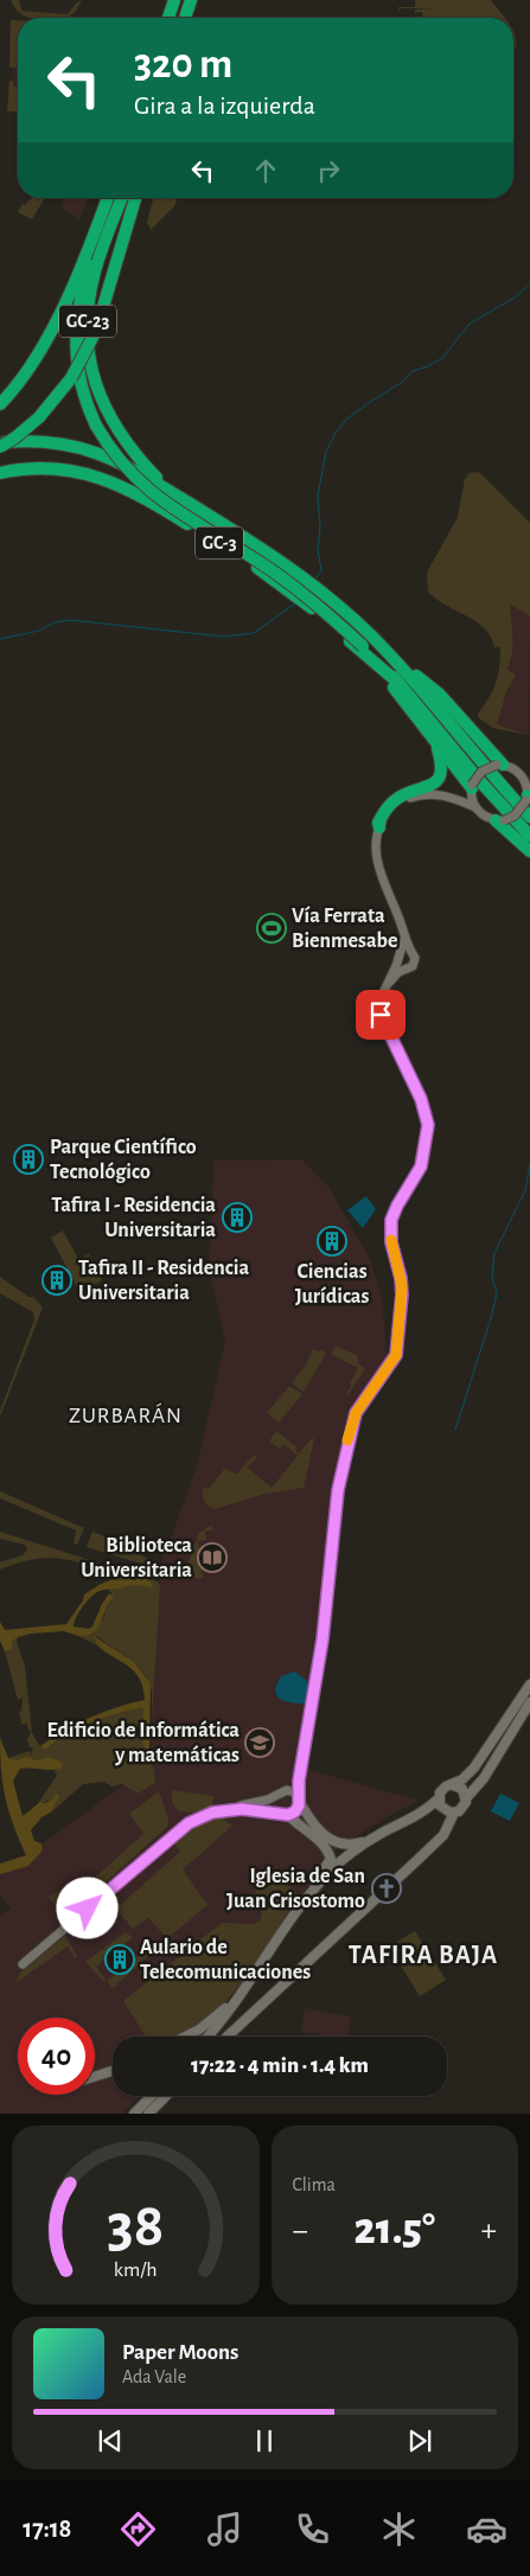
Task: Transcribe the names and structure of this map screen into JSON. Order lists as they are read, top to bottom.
{
  "streets": {
    "highway": ["GC-23", "GC-3"]
  },
  "crossings": [
    ["GC-23", "GC-3"]
  ],
  "districts": ["ZURBARÁN", "TAFIRA BAJA"],
  "places": {
    "sports": ["Vía Ferrata Bienmesabe"],
    "building": [
      "Parque Científico Tecnológico",
      "Tafira I - Residencia Universitaria",
      "Ciencias Jurídicas",
      "Tafira II - Residencia Universitaria",
      "Aulario de Telecomunicaciones"
    ],
    "library": ["Biblioteca Universitaria"],
    "school or university": ["Edificio de Informática y matemáticas"],
    "church": ["Iglesia de San Juan Crisostomo"]
  },
  "page": {
    "turn": ["320 m", "Gira a la izquierda"],
    "limit": "40",
    "trip": "17:22 · 4 min · 1.4 km",
    "tile": "Clima",
    "heat": ["−", "21.5°", "+"],
    "song": ["Paper Moons", "Ada Vale"],
    "tabs": "17:18",
    "gauge": ["38", "km/h"]
  }
}
